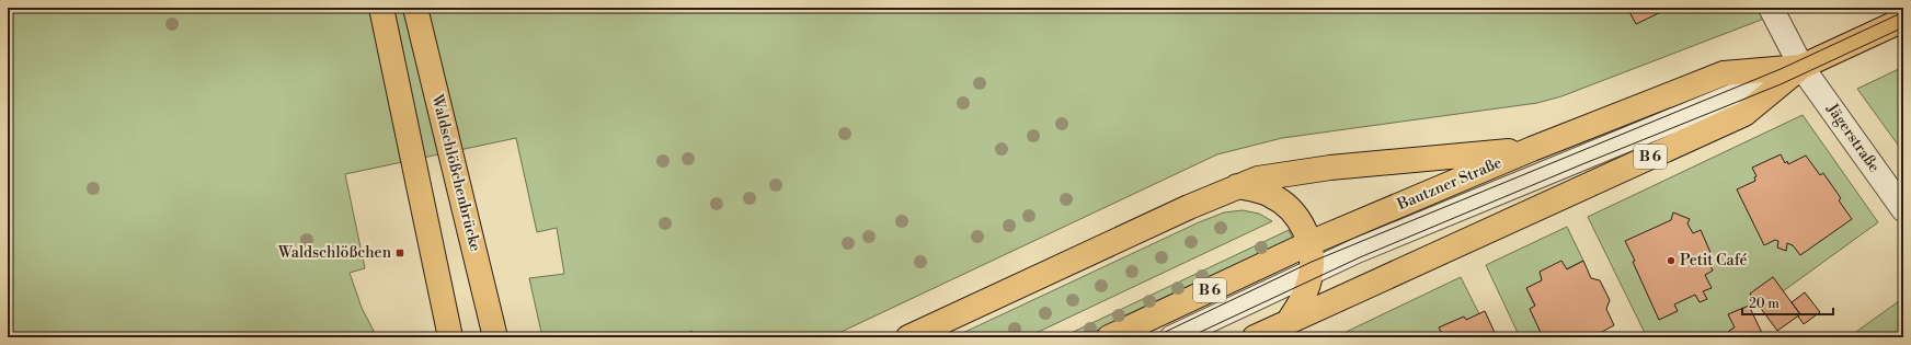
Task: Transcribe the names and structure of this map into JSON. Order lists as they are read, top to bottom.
{
  "streets": {
    "main road": ["B 6", "Waldschlößchenbrücke", "Bautzner Straße"],
    "street": ["Jägerstraße"]
  },
  "crossings": [
    ["Jägerstraße", "Bautzner Straße"]
  ],
  "places": {
    "transit": ["Waldschlößchen"],
    "other": ["Petit Café"]
  },
  "scale_bar": "20 m"
}
